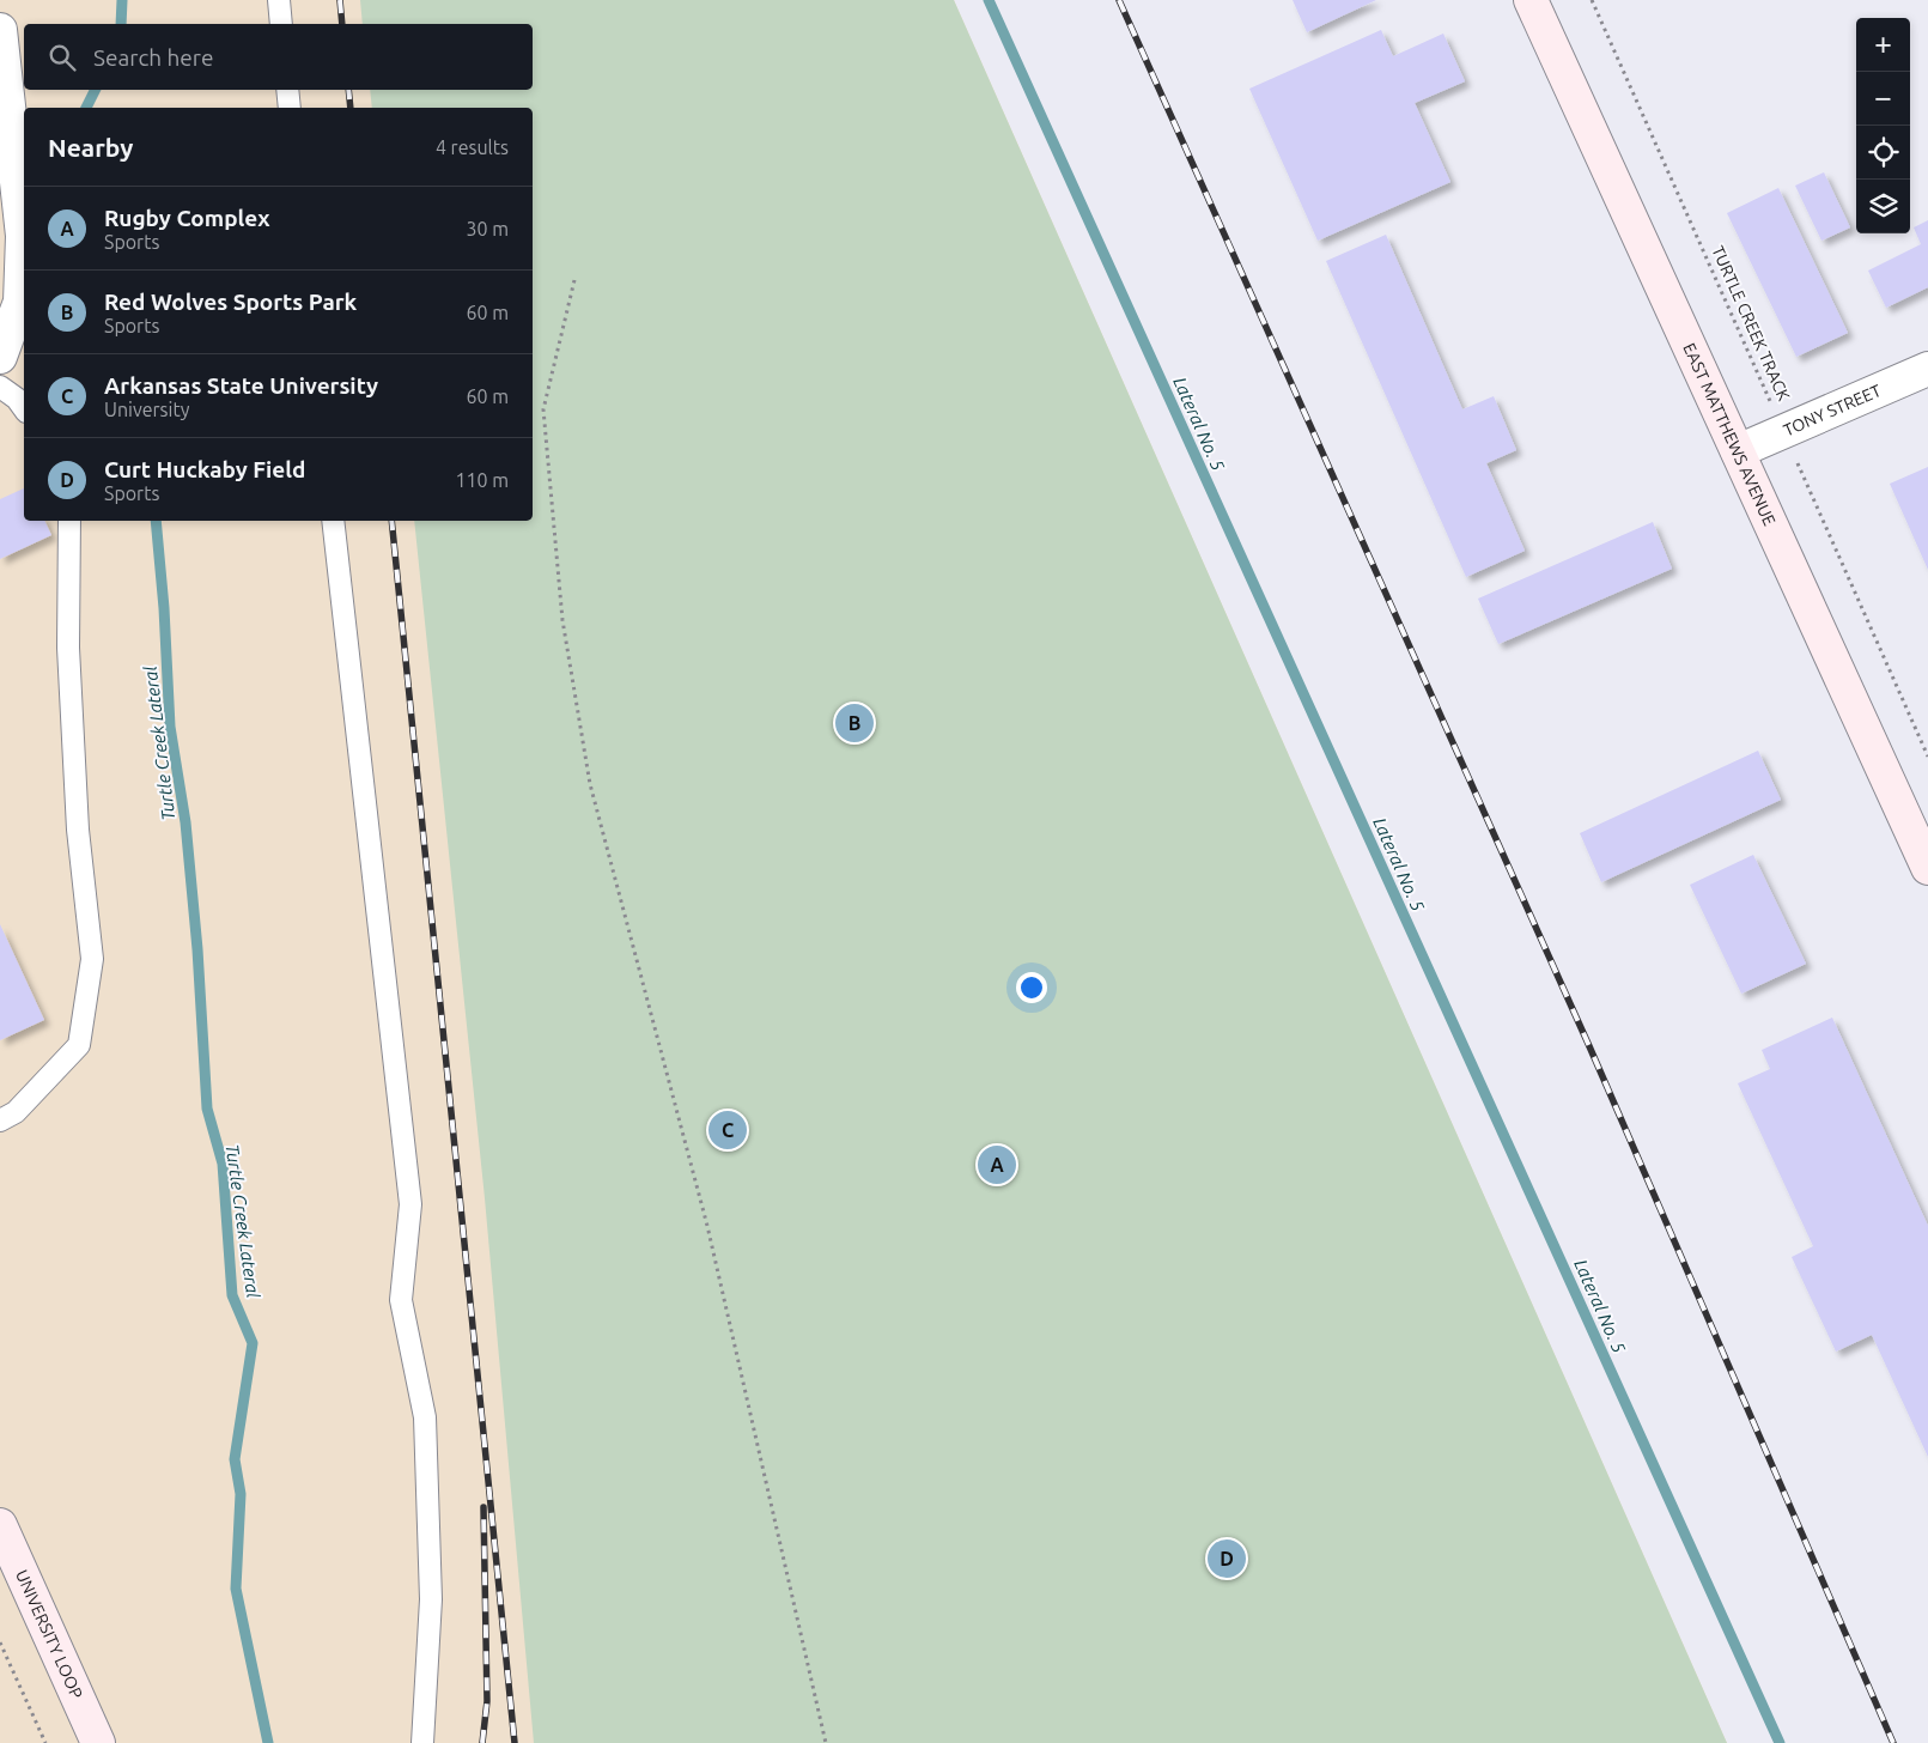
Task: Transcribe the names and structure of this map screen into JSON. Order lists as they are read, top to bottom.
{
  "streets": {
    "street": ["TONY STREET", "EAST MATTHEWS AVENUE", "UNIVERSITY LOOP"],
    "path": ["TURTLE CREEK TRACK"]
  },
  "crossings": [
    ["TURTLE CREEK TRACK", "TONY STREET"],
    ["TONY STREET", "EAST MATTHEWS AVENUE"]
  ],
  "water": ["Lateral No. 5", "Turtle Creek Lateral"],
  "page": {
    "map_buttons": ["+", "−"],
    "search": "Search here",
    "heading": ["Nearby", "4 results"],
    "list": [
      {
        "mark": "A",
        "name": "Rugby Complex",
        "note": "Sports",
        "value": "30 m"
      },
      {
        "mark": "B",
        "name": "Red Wolves Sports Park",
        "note": "Sports",
        "value": "60 m"
      },
      {
        "mark": "C",
        "name": "Arkansas State University",
        "note": "University",
        "value": "60 m"
      },
      {
        "mark": "D",
        "name": "Curt Huckaby Field",
        "note": "Sports",
        "value": "110 m"
      }
    ],
    "pins": [
      "B",
      "C",
      "A",
      "D"
    ]
  }
}
